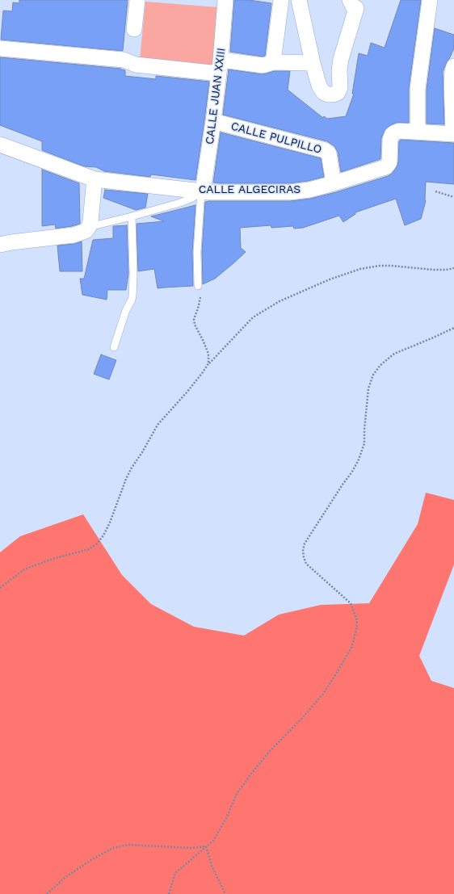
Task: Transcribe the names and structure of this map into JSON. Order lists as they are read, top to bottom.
{
  "streets": {
    "street": ["CALLE JUAN XXIII", "CALLE PULPILLO", "CALLE ALGECIRAS"]
  },
  "crossings": [
    ["CALLE JUAN XXIII", "CALLE PULPILLO"],
    ["CALLE JUAN XXIII", "CALLE ALGECIRAS"],
    ["CALLE PULPILLO", "CALLE ALGECIRAS"]
  ]
}
